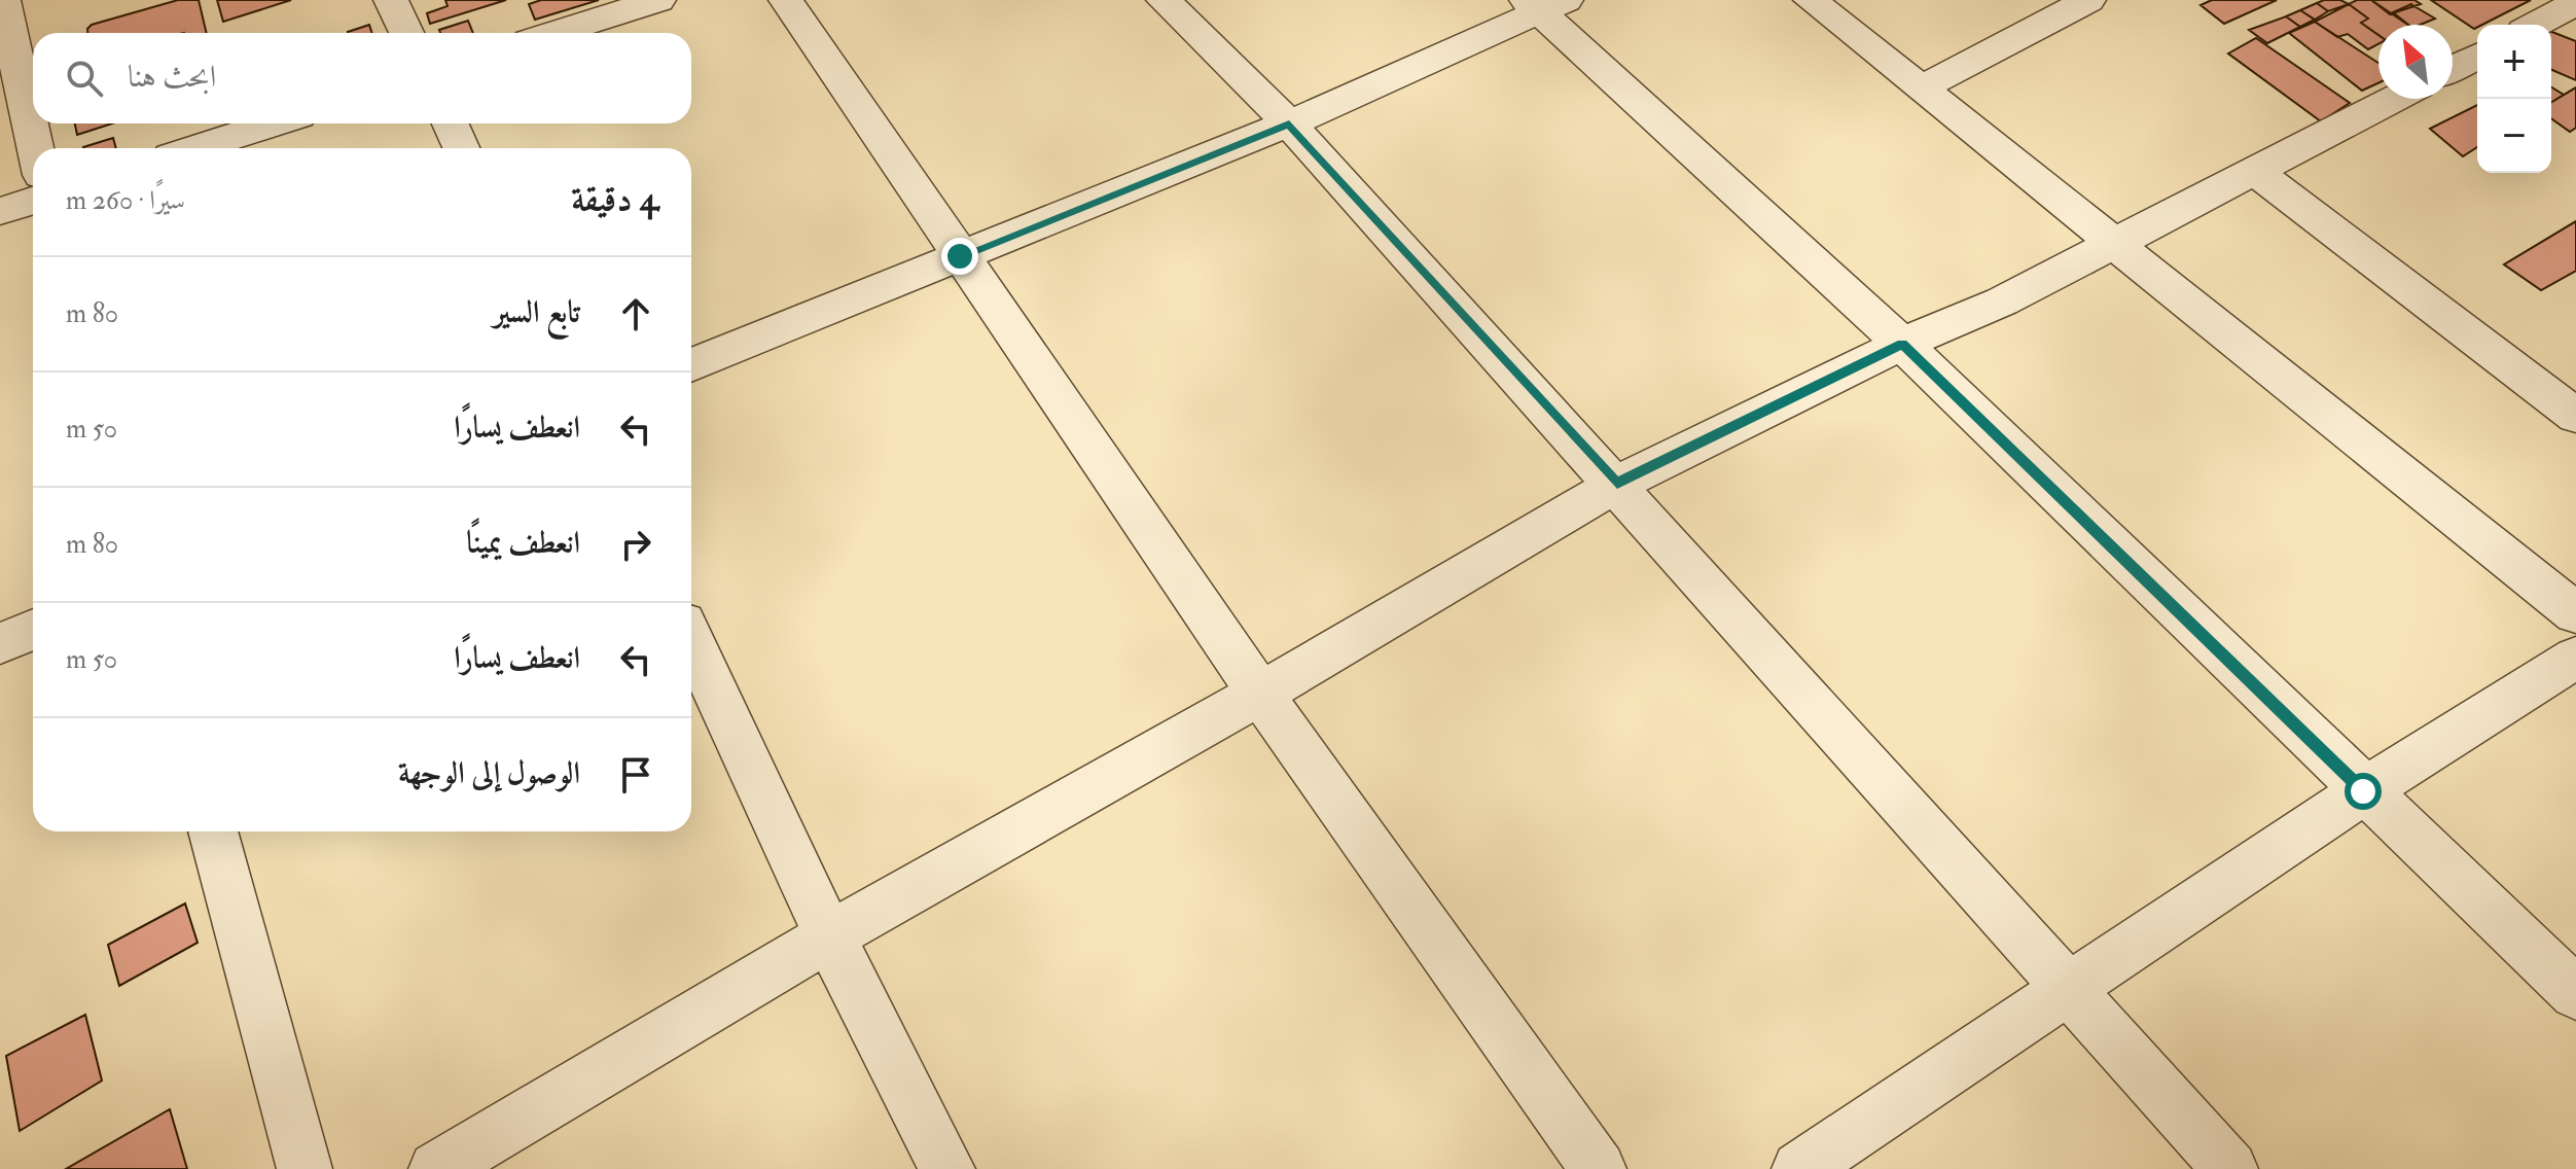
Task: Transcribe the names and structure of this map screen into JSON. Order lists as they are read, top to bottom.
{
  "north": "top left",
  "page": {
    "map_buttons": ["+", "−"],
    "search": "ابحث هنا",
    "heading": ["4 دقيقة", "سيرًا · 260 m"],
    "list": [
      ["تابع السير", "80 m"],
      ["انعطف يسارًا", "50 m"],
      ["انعطف يمينًا", "80 m"],
      ["انعطف يسارًا", "50 m"],
      "الوصول إلى الوجهة"
    ]
  }
}
